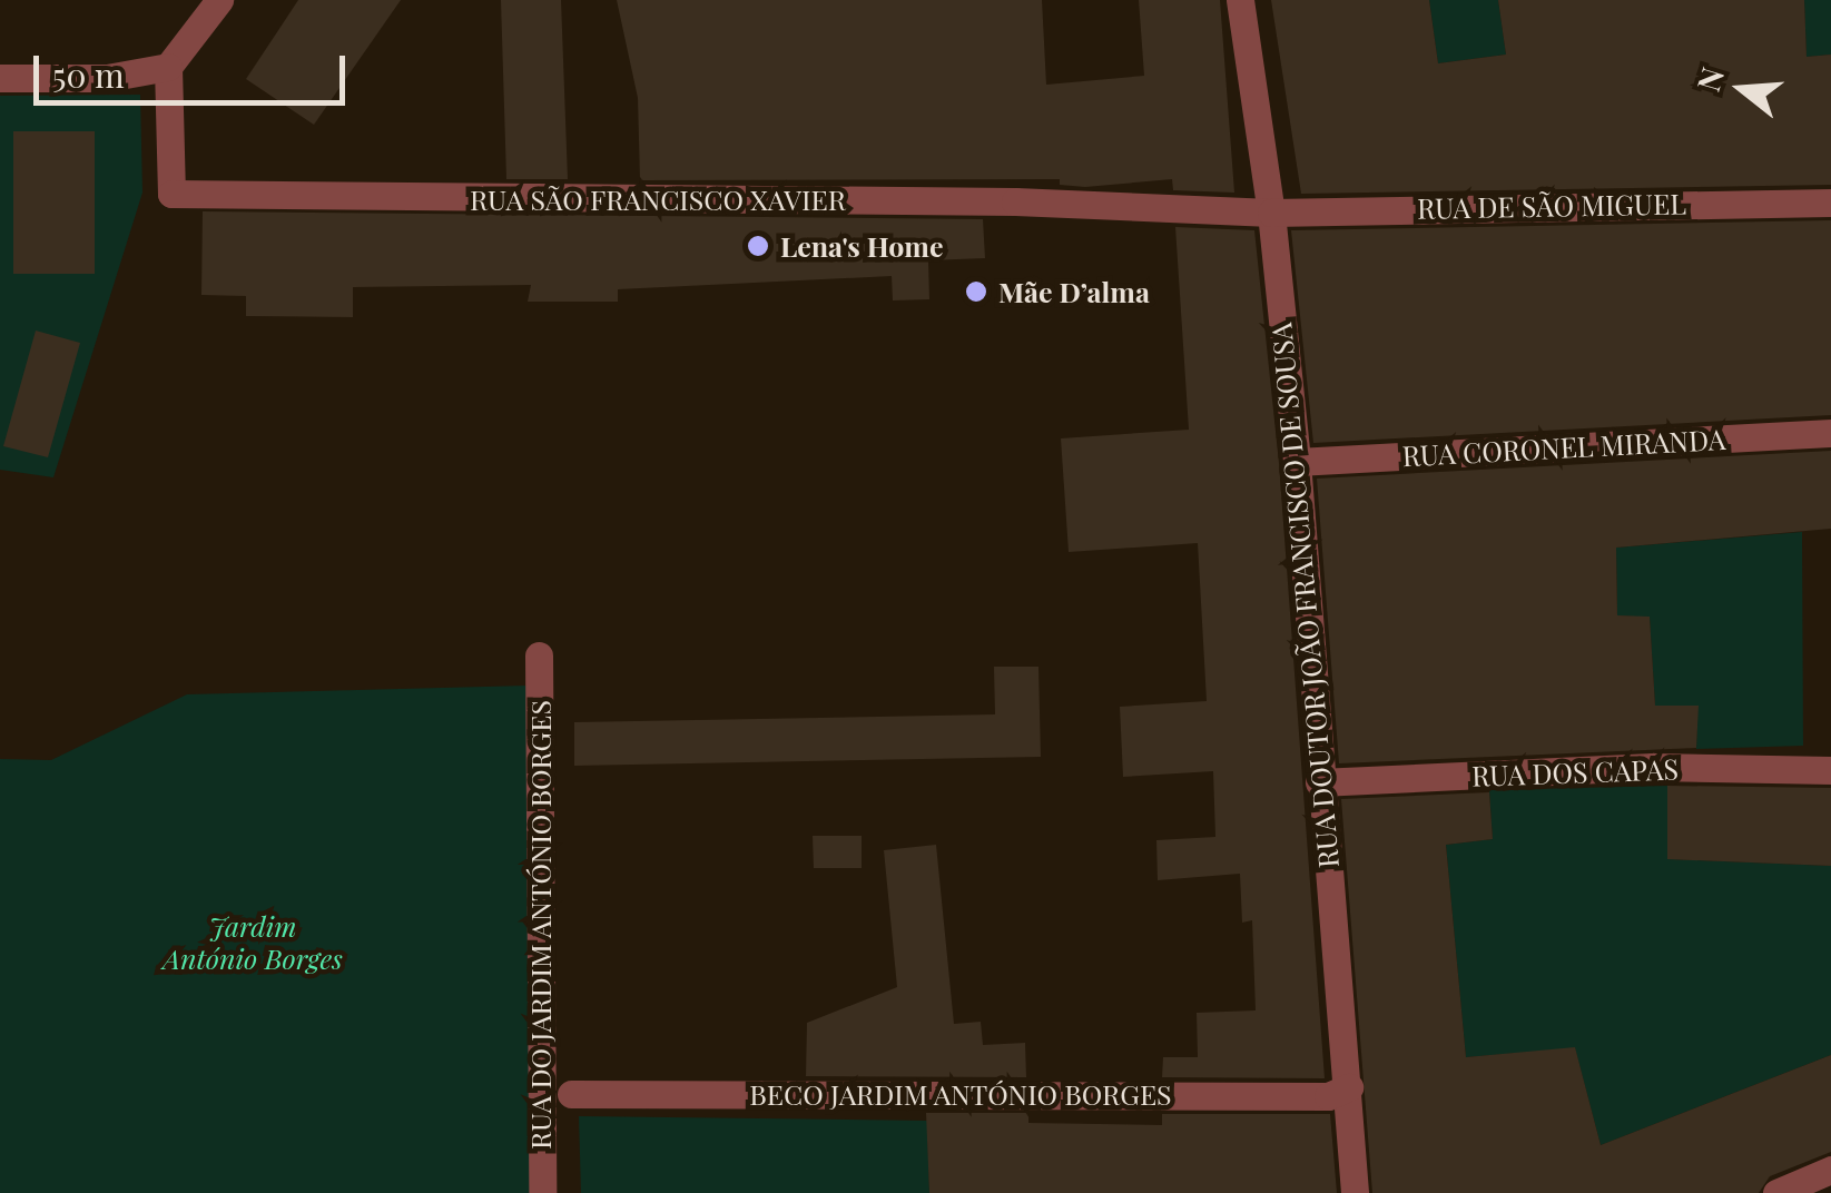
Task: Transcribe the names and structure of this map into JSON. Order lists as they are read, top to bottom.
{
  "streets": {
    "street": [
      "RUA SÃO FRANCISCO XAVIER",
      "RUA DE SÃO MIGUEL",
      "RUA CORONEL MIRANDA",
      "RUA DOUTOR JOÃO FRANCISCO DE SOUSA",
      "RUA DOS CAPAS",
      "RUA DO JARDIM ANTÓNIO BORGES",
      "BECO JARDIM ANTÓNIO BORGES"
    ]
  },
  "crossings": [
    ["RUA SÃO FRANCISCO XAVIER", "RUA DE SÃO MIGUEL"],
    ["RUA SÃO FRANCISCO XAVIER", "RUA DOUTOR JOÃO FRANCISCO DE SOUSA"],
    ["RUA DE SÃO MIGUEL", "RUA DOUTOR JOÃO FRANCISCO DE SOUSA"],
    ["RUA CORONEL MIRANDA", "RUA DOUTOR JOÃO FRANCISCO DE SOUSA"],
    ["RUA DOUTOR JOÃO FRANCISCO DE SOUSA", "RUA DOS CAPAS"],
    ["RUA DOUTOR JOÃO FRANCISCO DE SOUSA", "BECO JARDIM ANTÓNIO BORGES"]
  ],
  "parks": ["Jardim António Borges"],
  "places": ["Lena's Home", "Mãe D’alma"],
  "scale_bar": "50 m",
  "north": "left"
}
